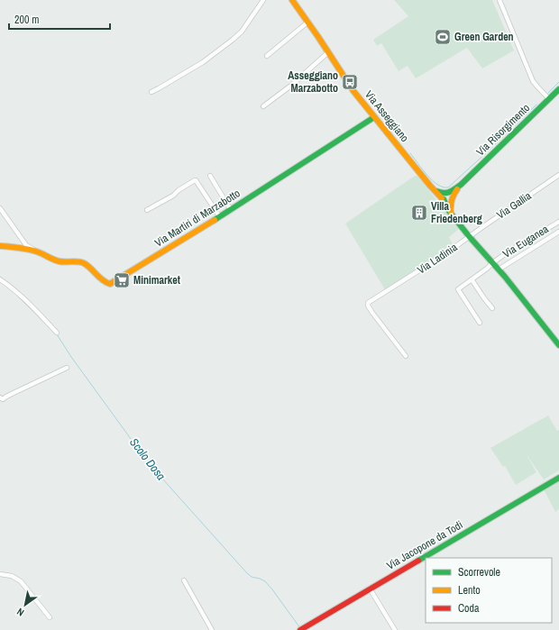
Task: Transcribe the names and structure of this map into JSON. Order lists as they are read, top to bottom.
{
  "streets": {
    "street": [
      "Via Asseggiano",
      "Via Risorgimento",
      "Via Gallia",
      "Via Martiri di Marzabotto",
      "Via Euganea",
      "Via Ladinia",
      "Via Jacopone da Todi"
    ]
  },
  "crossings": [
    ["Via Asseggiano", "Via Risorgimento"],
    ["Via Asseggiano", "Via Martiri di Marzabotto"],
    ["Via Gallia", "Via Ladinia"]
  ],
  "water": ["Scolo Dosa"],
  "places": {
    "sports": ["Green Garden"],
    "bus stop": ["Asseggiano Marzabotto"],
    "building": ["Villa Friedenberg"],
    "supermarket": ["Minimarket"]
  },
  "legend": ["Scorrevole", "Lento", "Coda"],
  "scale_bar": "200 m",
  "north": "bottom left"
}
